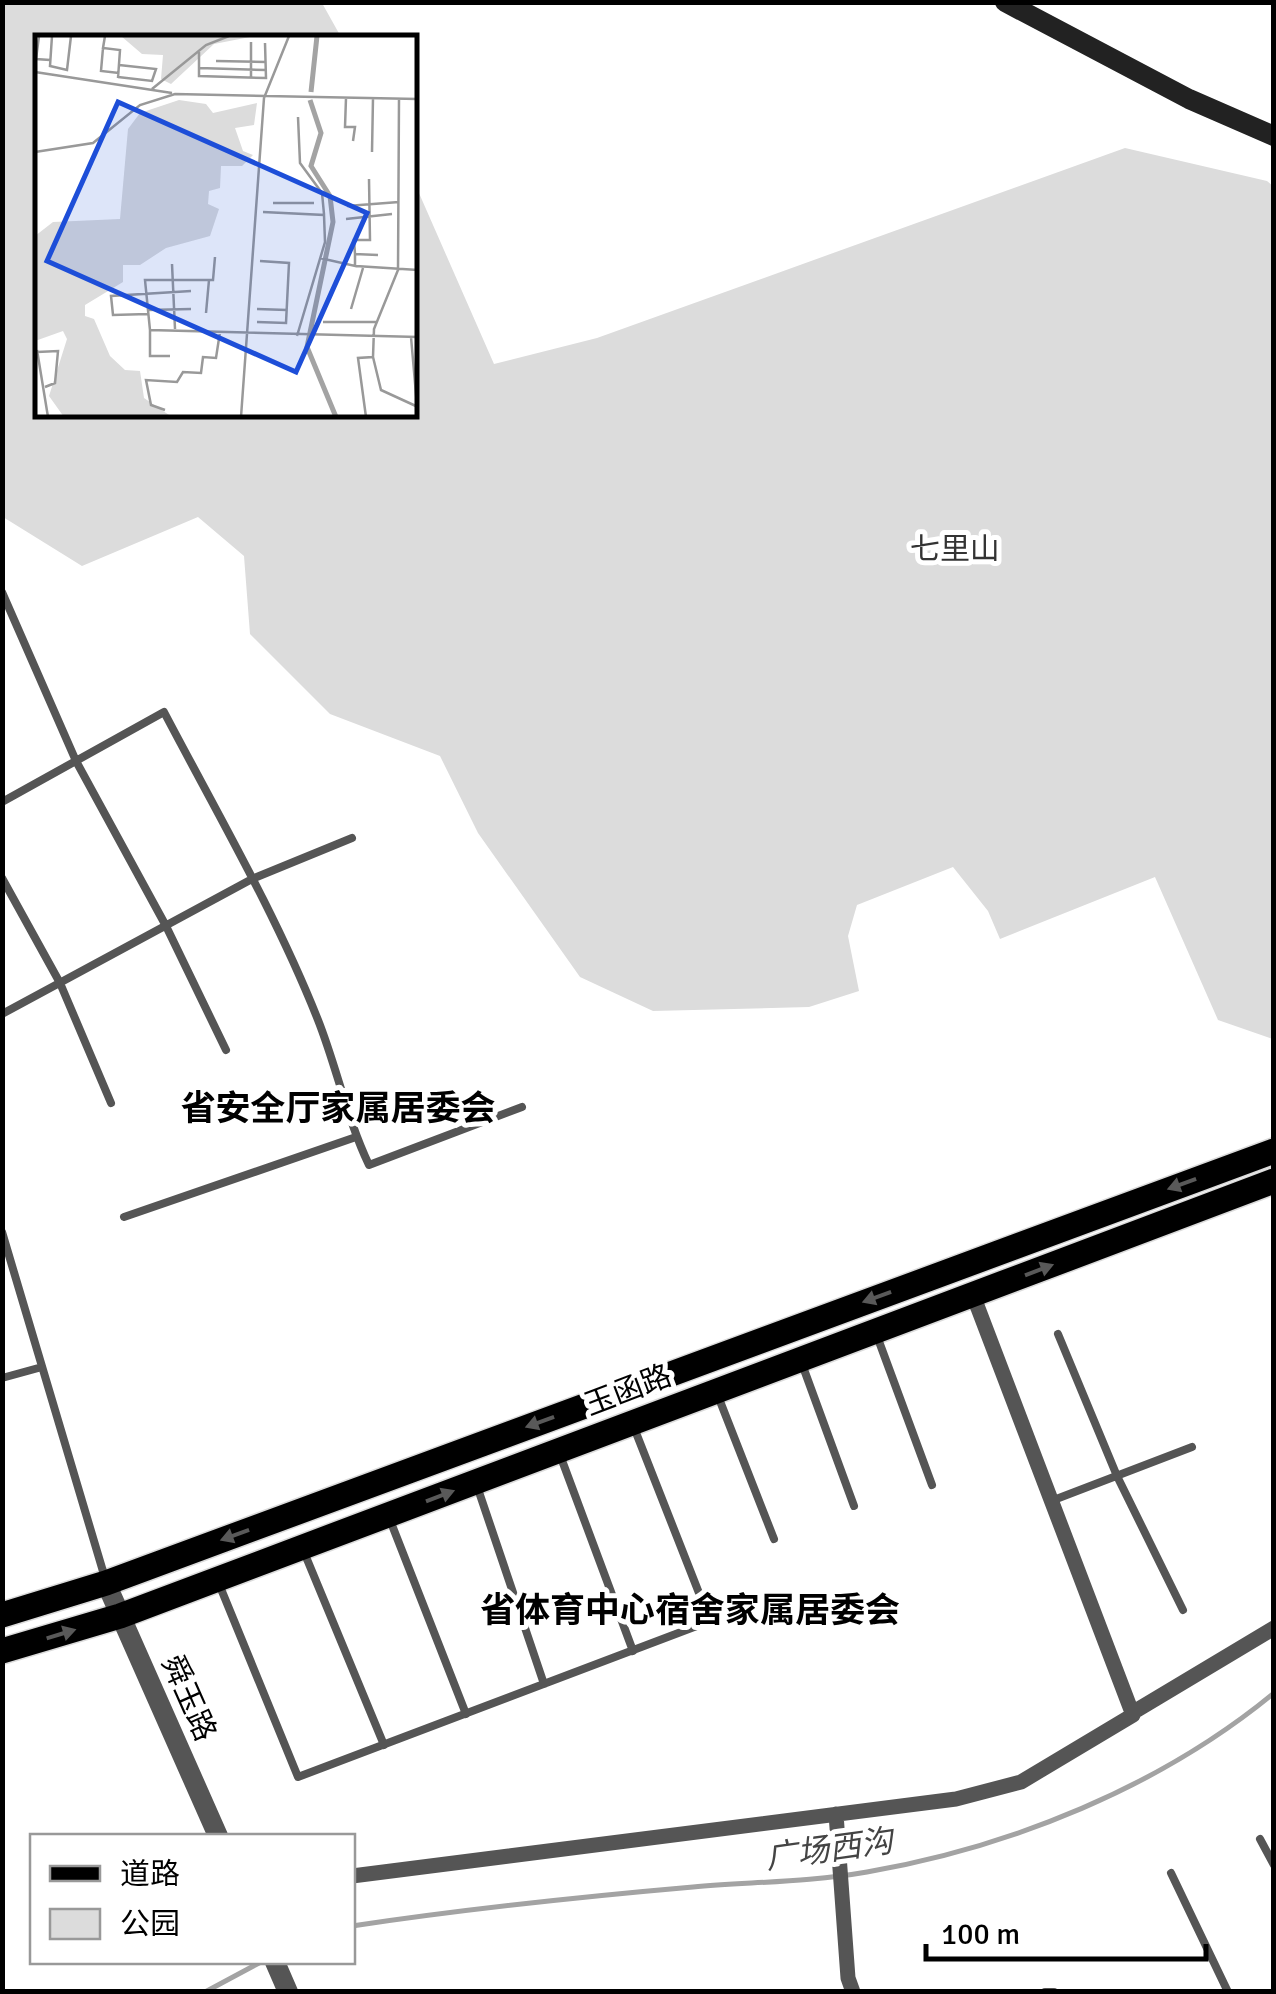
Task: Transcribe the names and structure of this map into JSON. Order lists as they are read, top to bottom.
{
  "streets": {
    "main road": ["玉函路"],
    "street": ["舜玉路"]
  },
  "crossings": [
    ["玉函路", "舜玉路"]
  ],
  "districts": ["省安全厅家属居委会", "省体育中心宿舍家属居委会"],
  "water": ["广场西沟"],
  "parks": ["七里山"],
  "legend": ["道路", "公园"],
  "scale_bar": "100 m"
}
